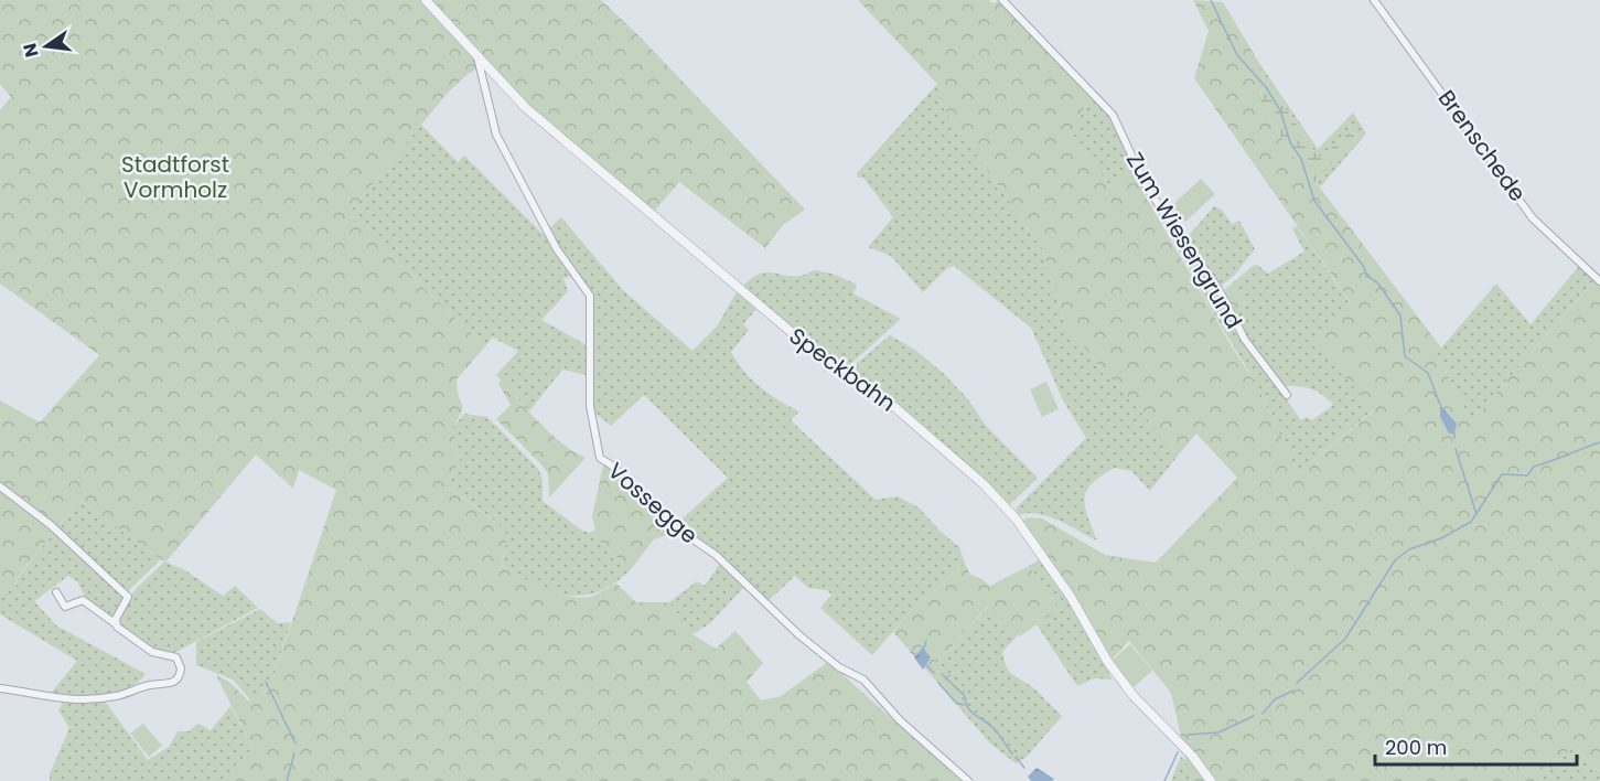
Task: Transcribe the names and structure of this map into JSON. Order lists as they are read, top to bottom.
{
  "streets": {
    "street": [
      "Brenschede",
      "Zum Wiesengrund",
      "Speckbahn",
      "Vossegge"
    ]
  },
  "crossings": [
    ["Speckbahn", "Vossegge"]
  ],
  "parks": ["Stadtforst Vormholz"],
  "scale_bar": "200 m",
  "north": "left"
}
